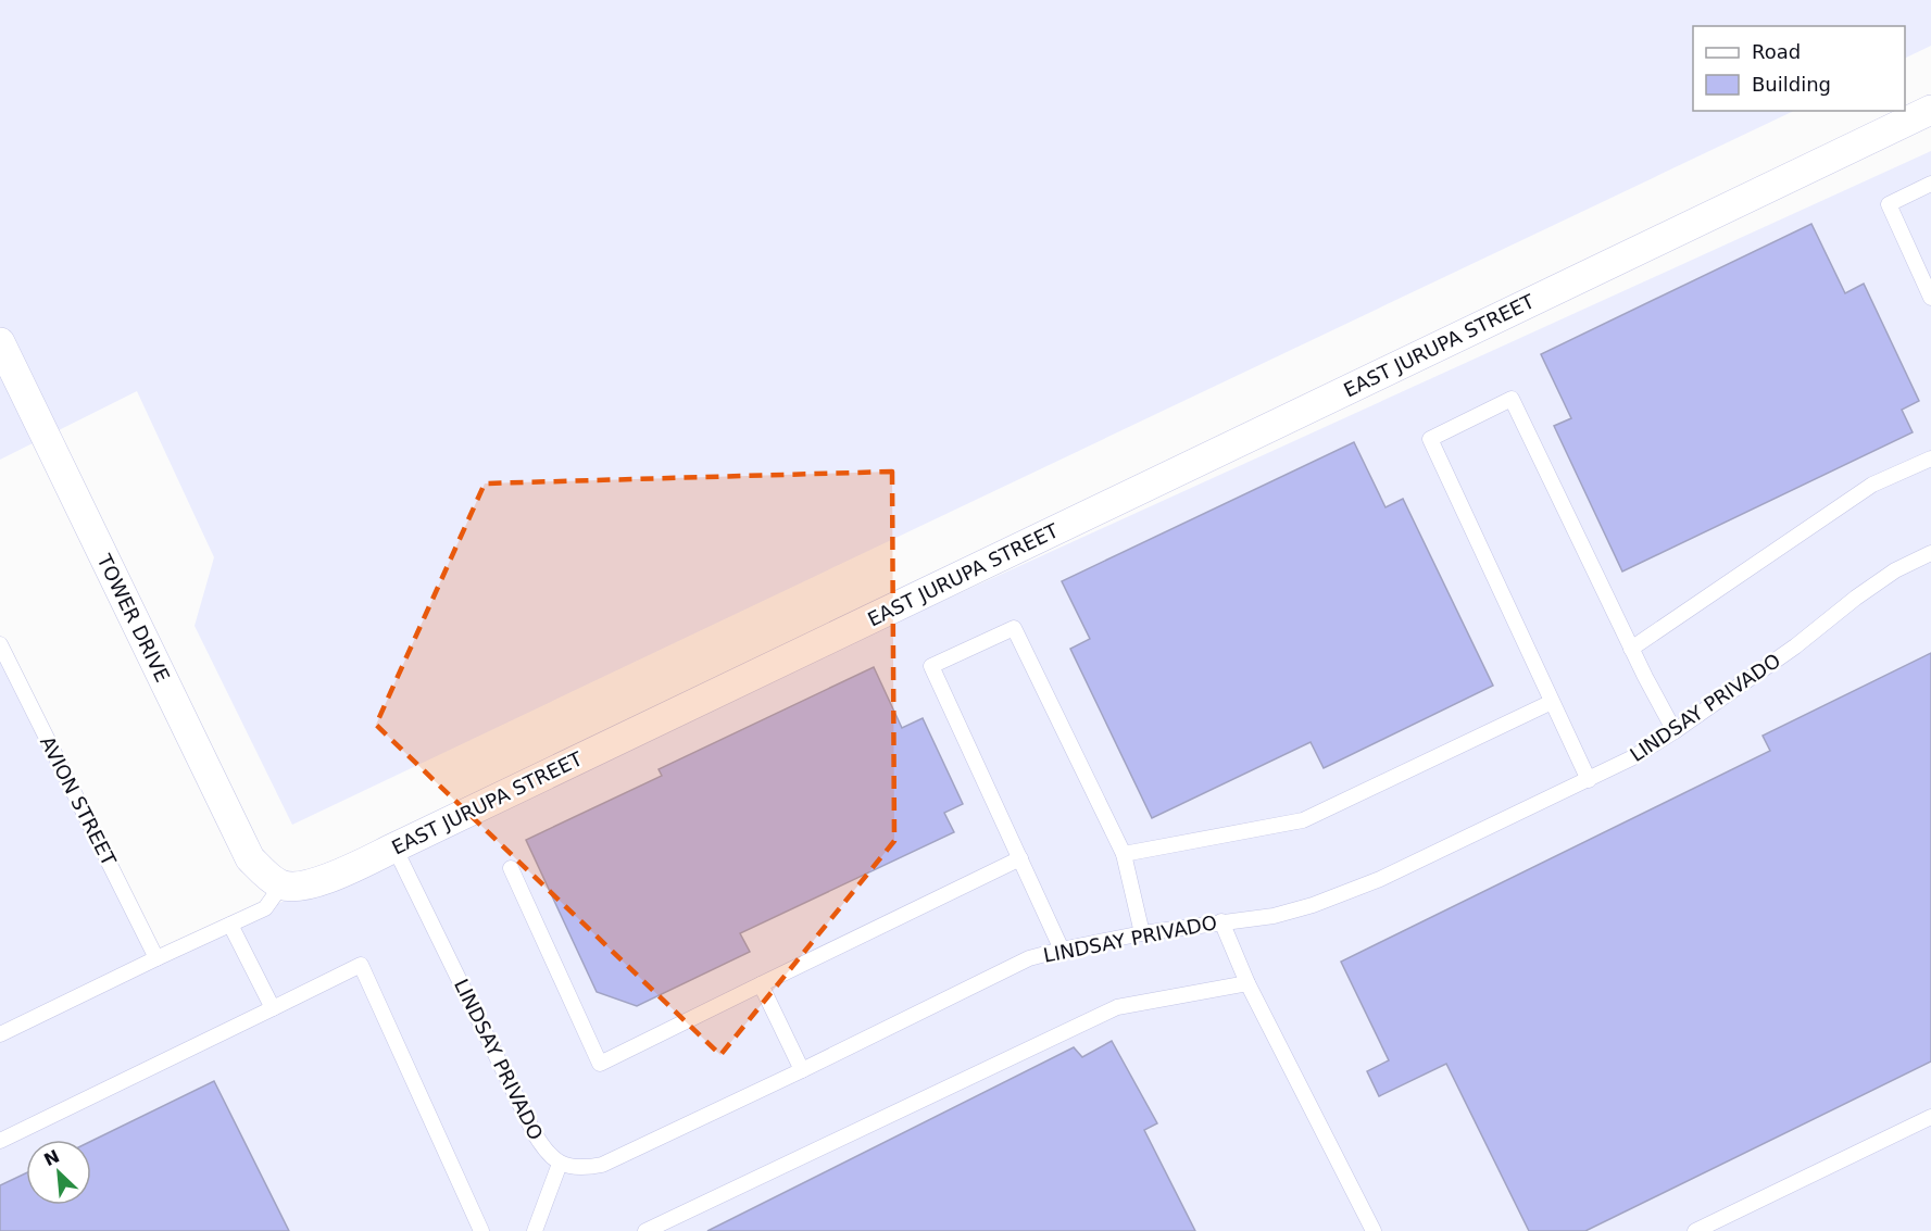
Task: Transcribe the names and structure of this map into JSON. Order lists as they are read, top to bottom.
{
  "streets": {
    "street": ["EAST JURUPA STREET", "TOWER DRIVE"],
    "lane": ["LINDSAY PRIVADO", "AVION STREET"]
  },
  "crossings": [
    ["EAST JURUPA STREET", "TOWER DRIVE"],
    ["EAST JURUPA STREET", "LINDSAY PRIVADO"]
  ],
  "legend": ["Road", "Building"],
  "north": "top left"
}
